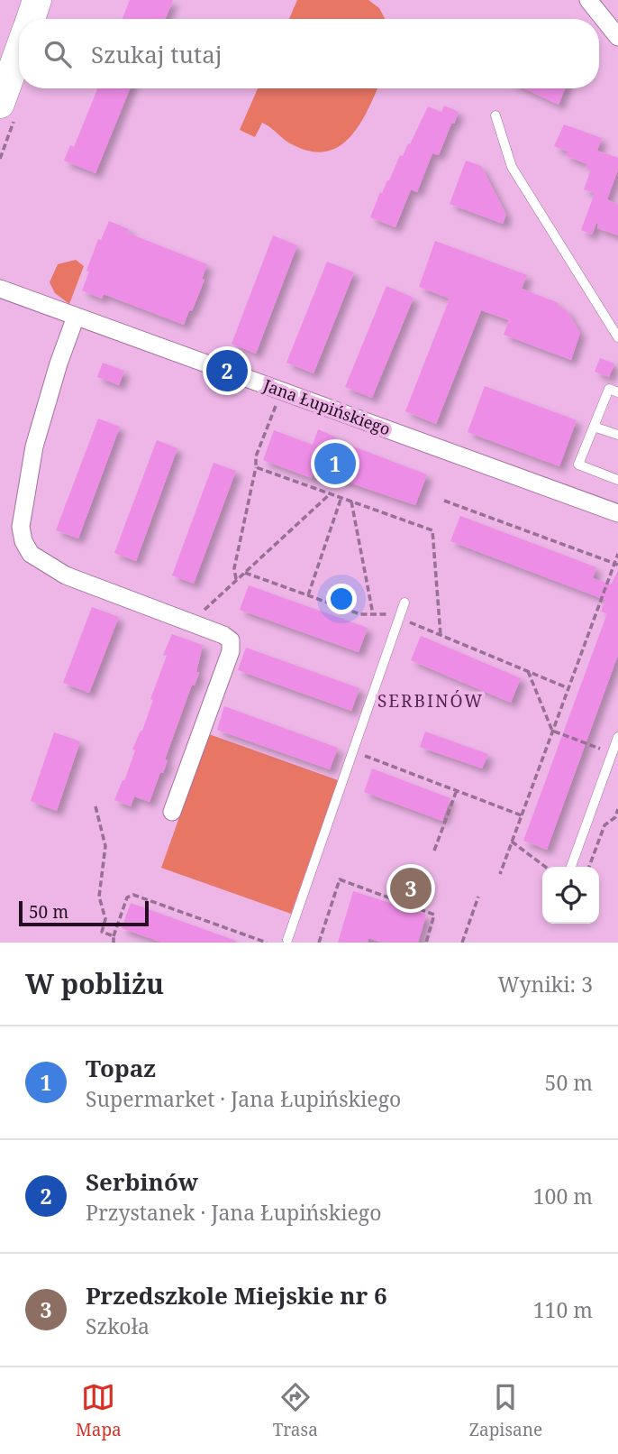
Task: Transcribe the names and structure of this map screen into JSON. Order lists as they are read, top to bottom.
{
  "streets": {
    "street": ["Jana Łupińskiego"]
  },
  "districts": ["SERBINÓW"],
  "scale_bar": "50 m",
  "page": {
    "search": "Szukaj tutaj",
    "pins": ["2", "1", "3"],
    "scale": "50 m",
    "heading": ["W pobliżu", "Wyniki: 3"],
    "list": [
      {
        "mark": "1",
        "name": "Topaz",
        "note": "Supermarket · Jana Łupińskiego",
        "value": "50 m"
      },
      {
        "mark": "2",
        "name": "Serbinów",
        "note": "Przystanek · Jana Łupińskiego",
        "value": "100 m"
      },
      {
        "mark": "3",
        "name": "Przedszkole Miejskie nr 6",
        "note": "Szkoła",
        "value": "110 m"
      }
    ],
    "nav": ["Mapa", "Trasa", "Zapisane"]
  }
}
